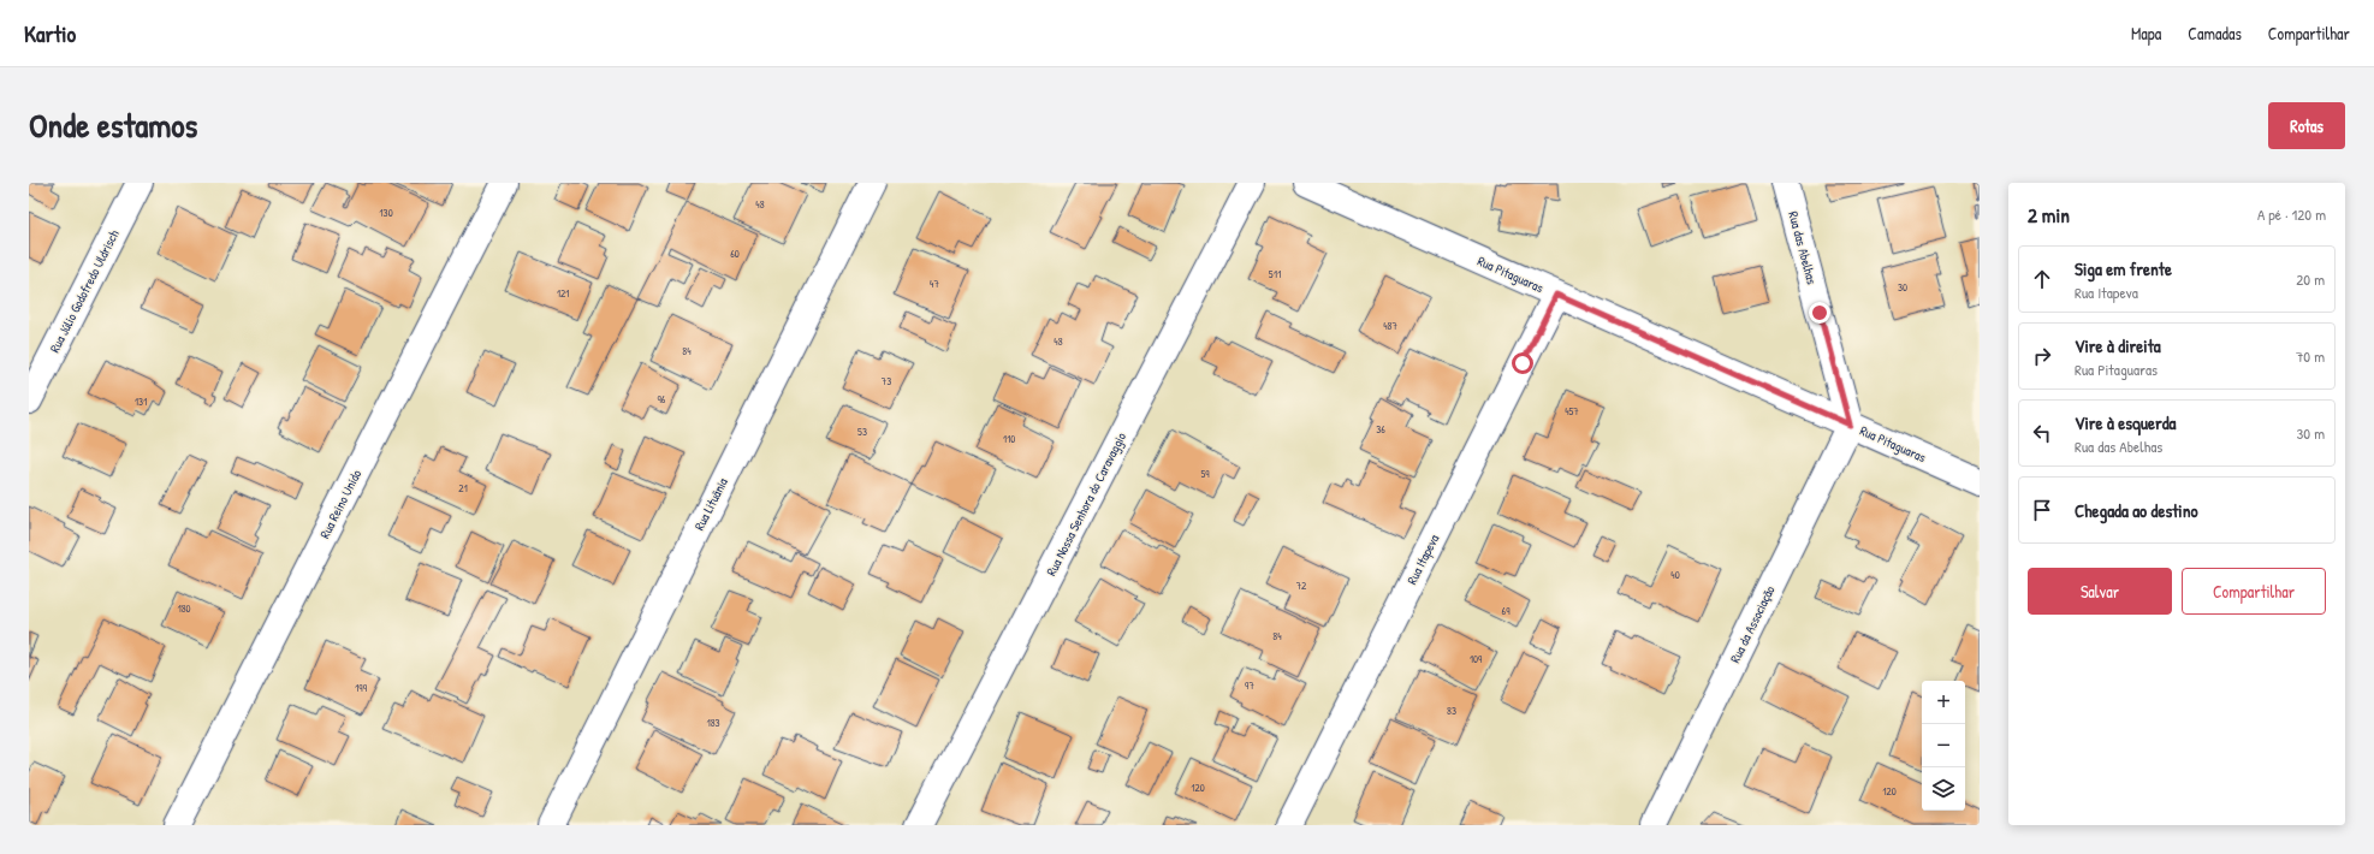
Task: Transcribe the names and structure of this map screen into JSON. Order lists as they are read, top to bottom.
{
  "streets": {
    "street": [
      "Rua das Abelhas",
      "Rua Pitaguaras",
      "Rua Júlio Godofredo Uldrisch",
      "Rua Reino Unido",
      "Rua Lituânia",
      "Rua Nossa Senhora do Caravaggio",
      "Rua Itapeva",
      "Rua da Associação"
    ]
  },
  "crossings": [
    ["Rua das Abelhas", "Rua Pitaguaras"],
    ["Rua das Abelhas", "Rua da Associação"],
    ["Rua Pitaguaras", "Rua Itapeva"],
    ["Rua Pitaguaras", "Rua da Associação"]
  ],
  "house_numbers": [
    "48",
    "130",
    "60",
    "511",
    "47",
    "30",
    "121",
    "487",
    "48",
    "84",
    "73",
    "96",
    "131",
    "457",
    "36",
    "53",
    "110",
    "59",
    "21",
    "40",
    "72",
    "180",
    "69",
    "84",
    "109",
    "97",
    "199",
    "83",
    "183",
    "120",
    "120"
  ],
  "page": {
    "header": "Kartio",
    "nav": ["Mapa", "Camadas", "Compartilhar"],
    "title": "Onde estamos",
    "buttons": [
      "Rotas",
      ["Salvar", "Compartilhar"]
    ],
    "heading": ["2 min", "A pé · 120 m"],
    "list": [
      ["Siga em frente", "Rua Itapeva", "20 m"],
      ["Vire à direita", "Rua Pitaguaras", "70 m"],
      ["Vire à esquerda", "Rua das Abelhas", "30 m"],
      "Chegada ao destino"
    ],
    "map_buttons": ["+", "−"]
  }
}
